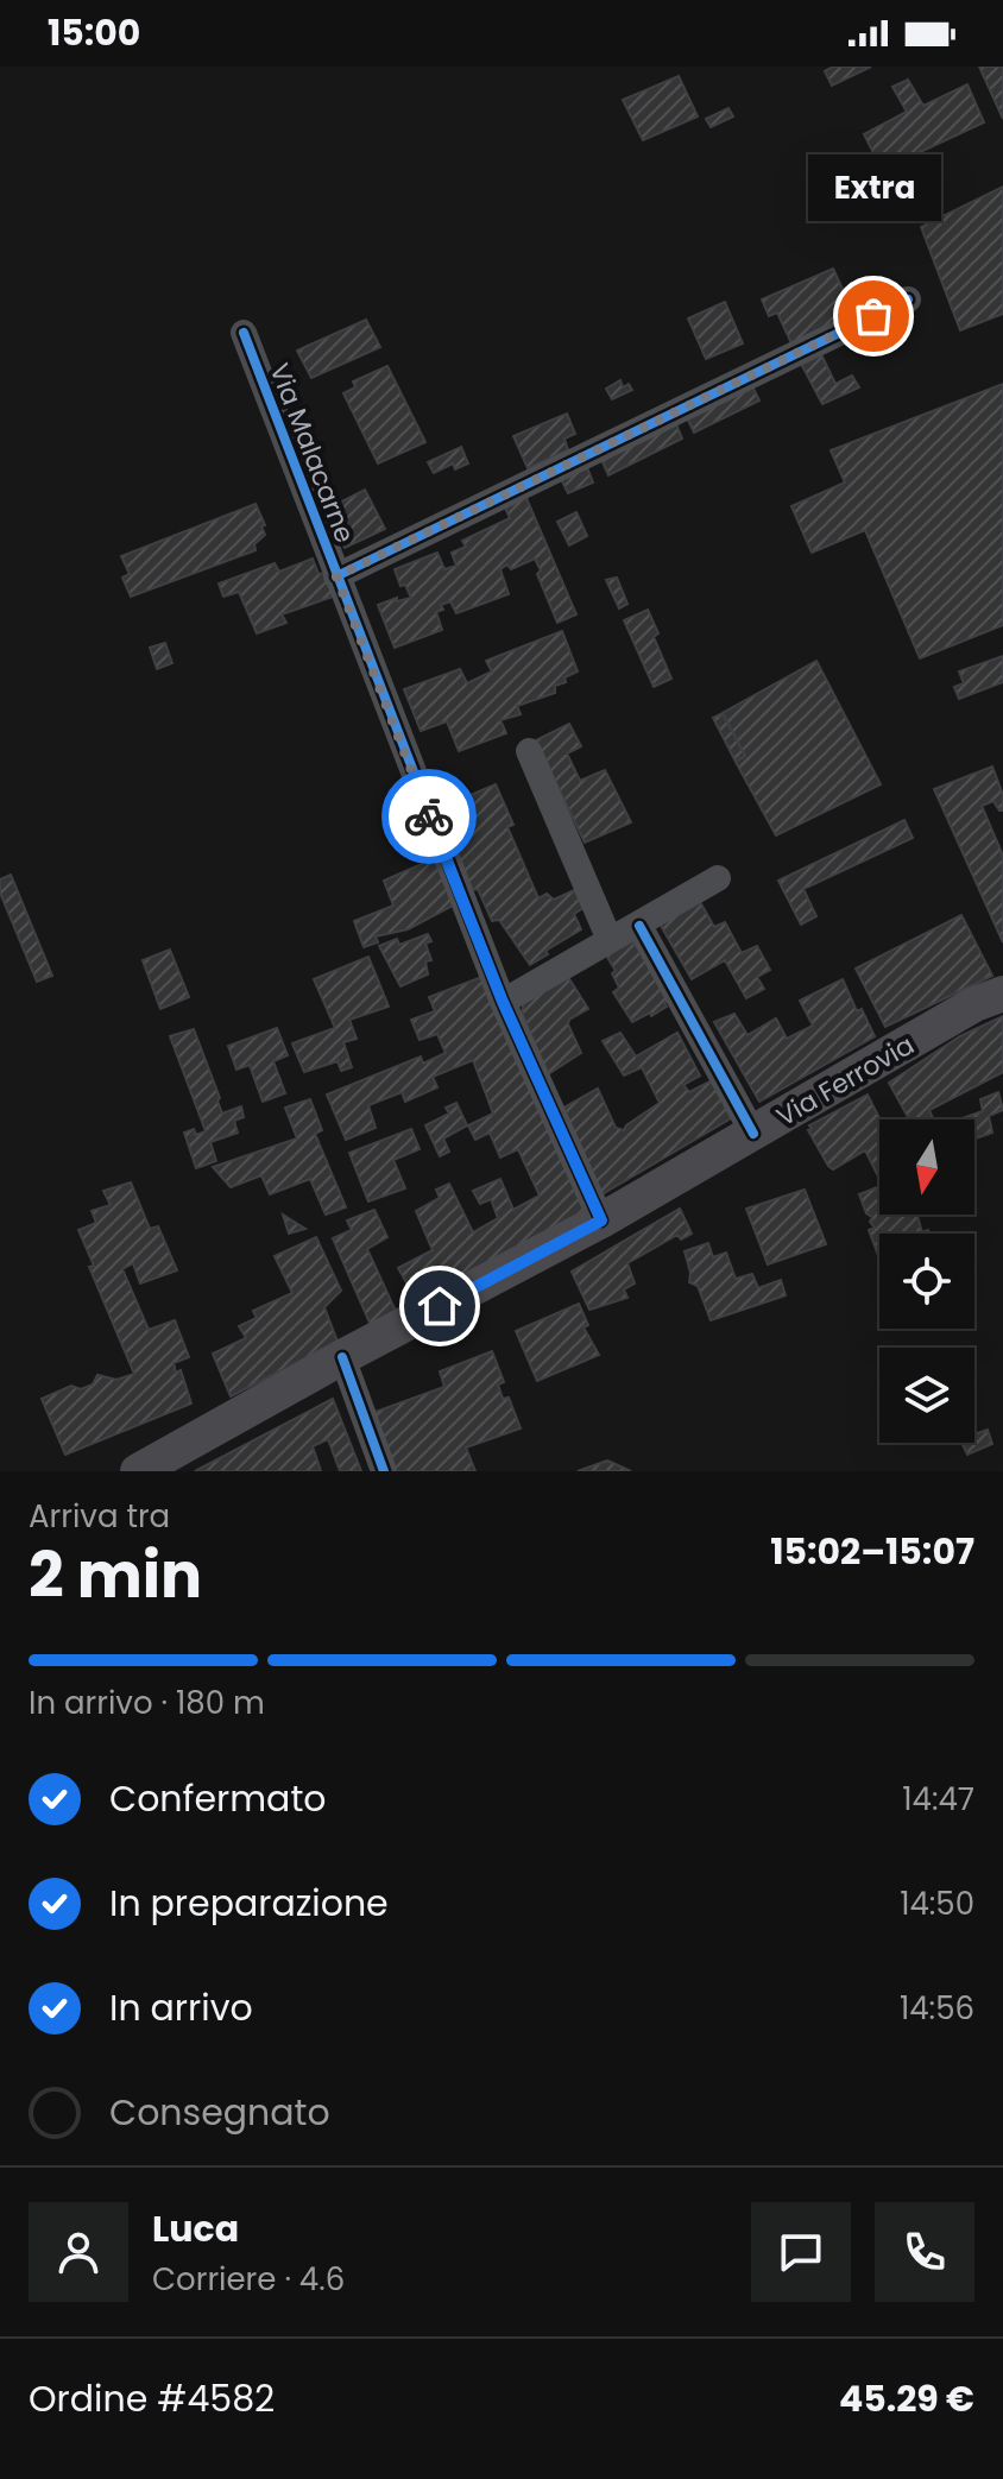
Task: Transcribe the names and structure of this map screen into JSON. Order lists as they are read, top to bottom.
{
  "streets": {
    "main road": ["Via Ferrovia"],
    "street": ["Via Malacarne"]
  },
  "crossings": [
    ["Via Malacarne", "Via Ferrovia"]
  ],
  "places": ["Extra"],
  "north": "bottom",
  "page": {
    "status": "15:00",
    "bubble": "Extra",
    "heading": ["2 min", "Arriva tra", "15:02–15:07"],
    "panel": [
      "Luca",
      "Corriere · 4.6",
      "Ordine #4582",
      "45.29 €"
    ],
    "bar": "In arrivo · 180 m",
    "list": [
      ["Confermato", "14:47"],
      ["In preparazione", "14:50"],
      ["In arrivo", "14:56"],
      "Consegnato"
    ]
  }
}
